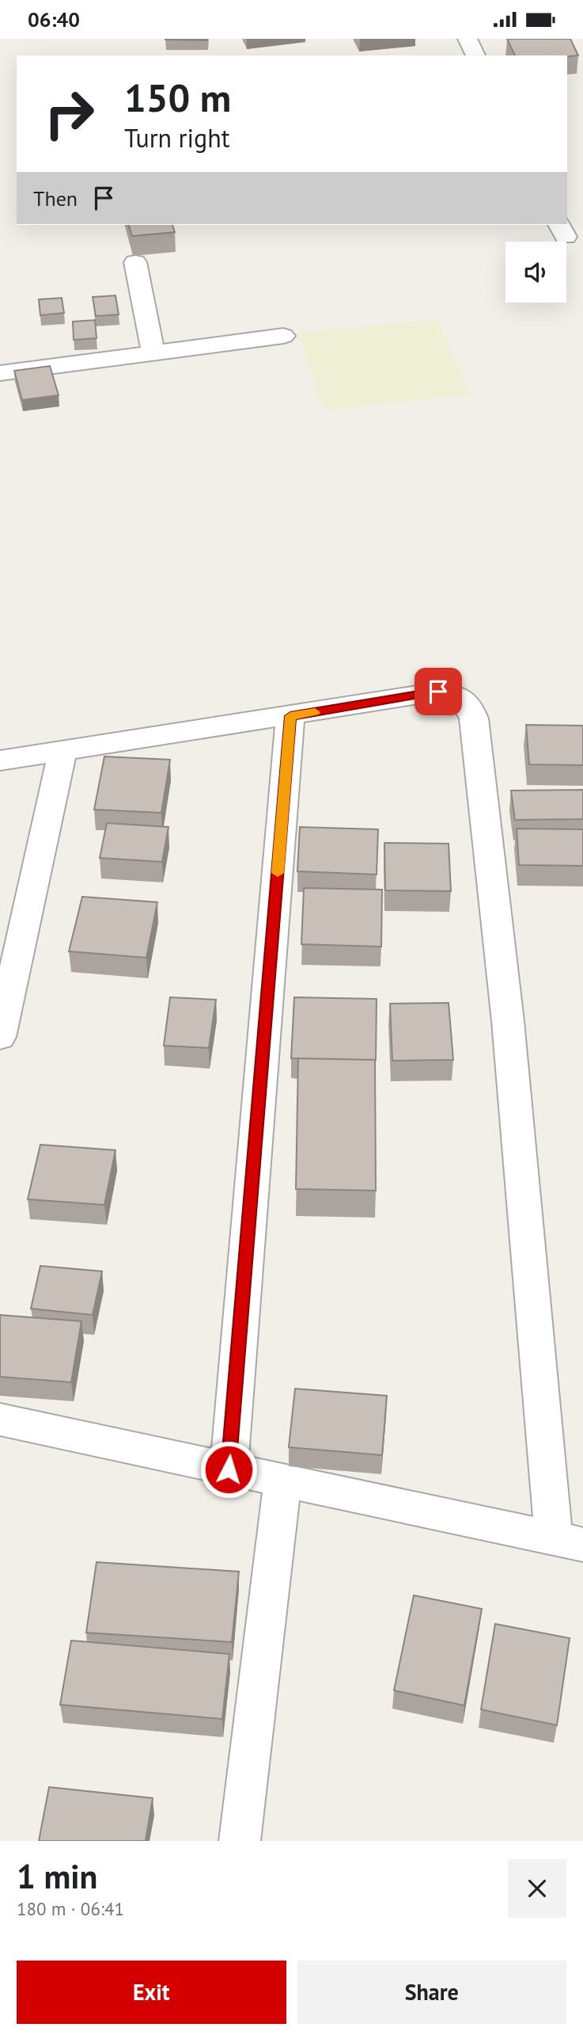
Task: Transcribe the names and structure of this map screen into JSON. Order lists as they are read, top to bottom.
{
  "page": {
    "status": "06:40",
    "turn": ["150 m", "Turn right"],
    "then": "Then",
    "heading": ["1 min", "180 m · 06:41"],
    "buttons": ["Exit", "Share"]
  }
}
